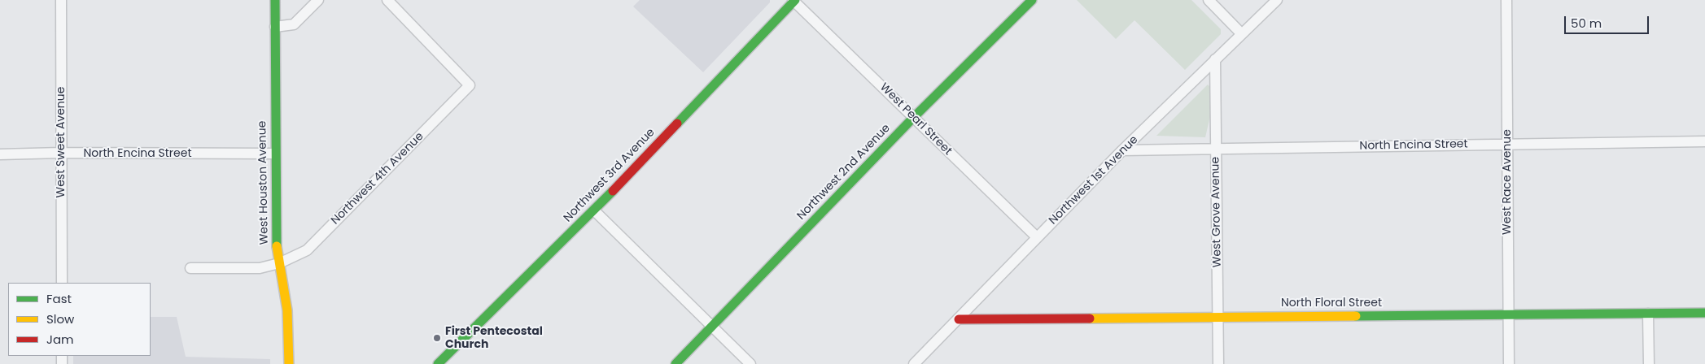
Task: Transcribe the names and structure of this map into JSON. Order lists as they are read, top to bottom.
{
  "streets": {
    "main road": [
      "Northwest 2nd Avenue",
      "Northwest 3rd Avenue",
      "West Houston Avenue",
      "North Floral Street"
    ],
    "street": [
      "West Pearl Street",
      "West Sweet Avenue",
      "North Encina Street",
      "Northwest 4th Avenue",
      "Northwest 1st Avenue",
      "West Race Avenue",
      "West Grove Avenue"
    ]
  },
  "crossings": [
    ["West Pearl Street", "Northwest 2nd Avenue"],
    ["West Pearl Street", "Northwest 3rd Avenue"],
    ["West Pearl Street", "Northwest 1st Avenue"],
    ["West Sweet Avenue", "North Encina Street"],
    ["North Encina Street", "Northwest 1st Avenue"],
    ["North Encina Street", "West Race Avenue"],
    ["North Encina Street", "West Houston Avenue"],
    ["North Encina Street", "West Grove Avenue"],
    ["Northwest 4th Avenue", "West Houston Avenue"],
    ["Northwest 1st Avenue", "West Grove Avenue"],
    ["Northwest 1st Avenue", "North Floral Street"],
    ["West Race Avenue", "North Floral Street"],
    ["West Grove Avenue", "North Floral Street"]
  ],
  "places": ["First Pentecostal Church"],
  "legend": ["Fast", "Slow", "Jam"],
  "scale_bar": "50 m"
}
